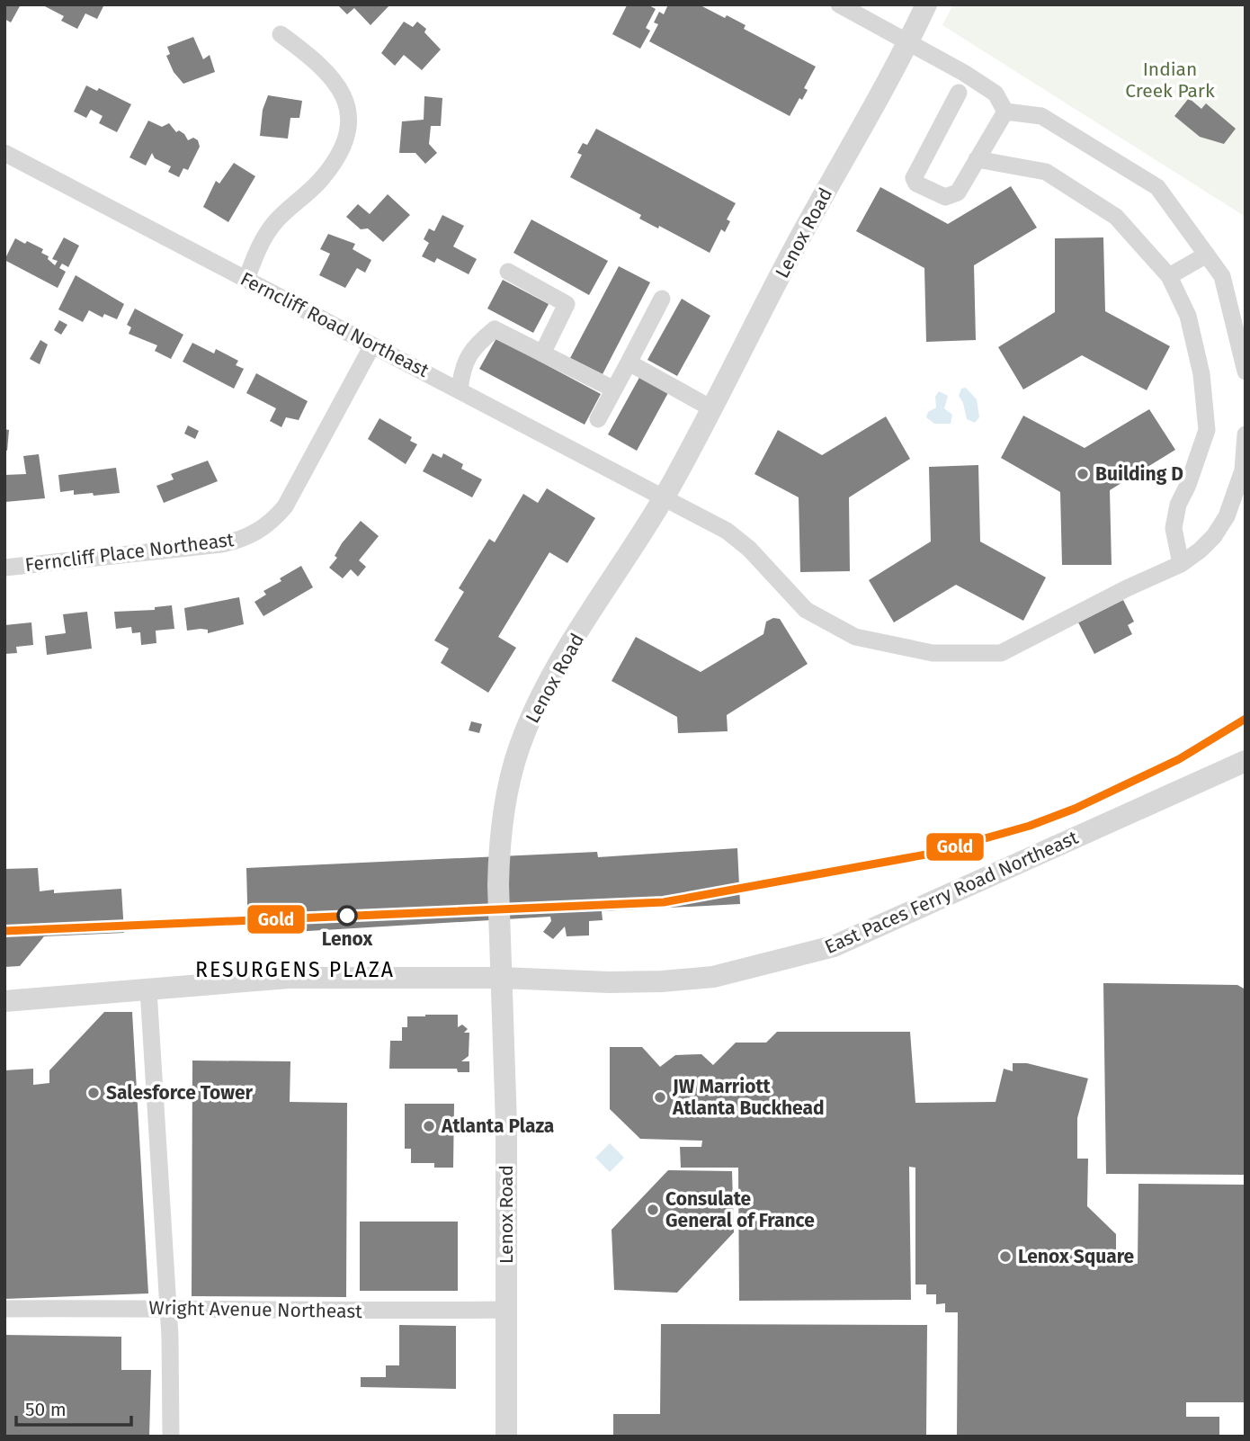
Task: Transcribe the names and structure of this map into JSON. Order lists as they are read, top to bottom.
{
  "streets": {
    "street": [
      "Lenox Road",
      "Ferncliff Road Northeast",
      "Ferncliff Place Northeast",
      "East Paces Ferry Road Northeast",
      "Wright Avenue Northeast"
    ]
  },
  "crossings": [
    ["Lenox Road", "Ferncliff Road Northeast"],
    ["Lenox Road", "East Paces Ferry Road Northeast"],
    ["Lenox Road", "Wright Avenue Northeast"],
    ["Ferncliff Road Northeast", "Ferncliff Place Northeast"]
  ],
  "districts": ["RESURGENS PLAZA"],
  "parks": ["Indian Creek Park"],
  "places": [
    "Building D",
    "Lenox",
    "Salesforce Tower",
    "JW Marriott Atlanta Buckhead",
    "Atlanta Plaza",
    "Consulate General of France",
    "Lenox Square"
  ],
  "lines": ["transit line Gold"],
  "scale_bar": "50 m"
}
